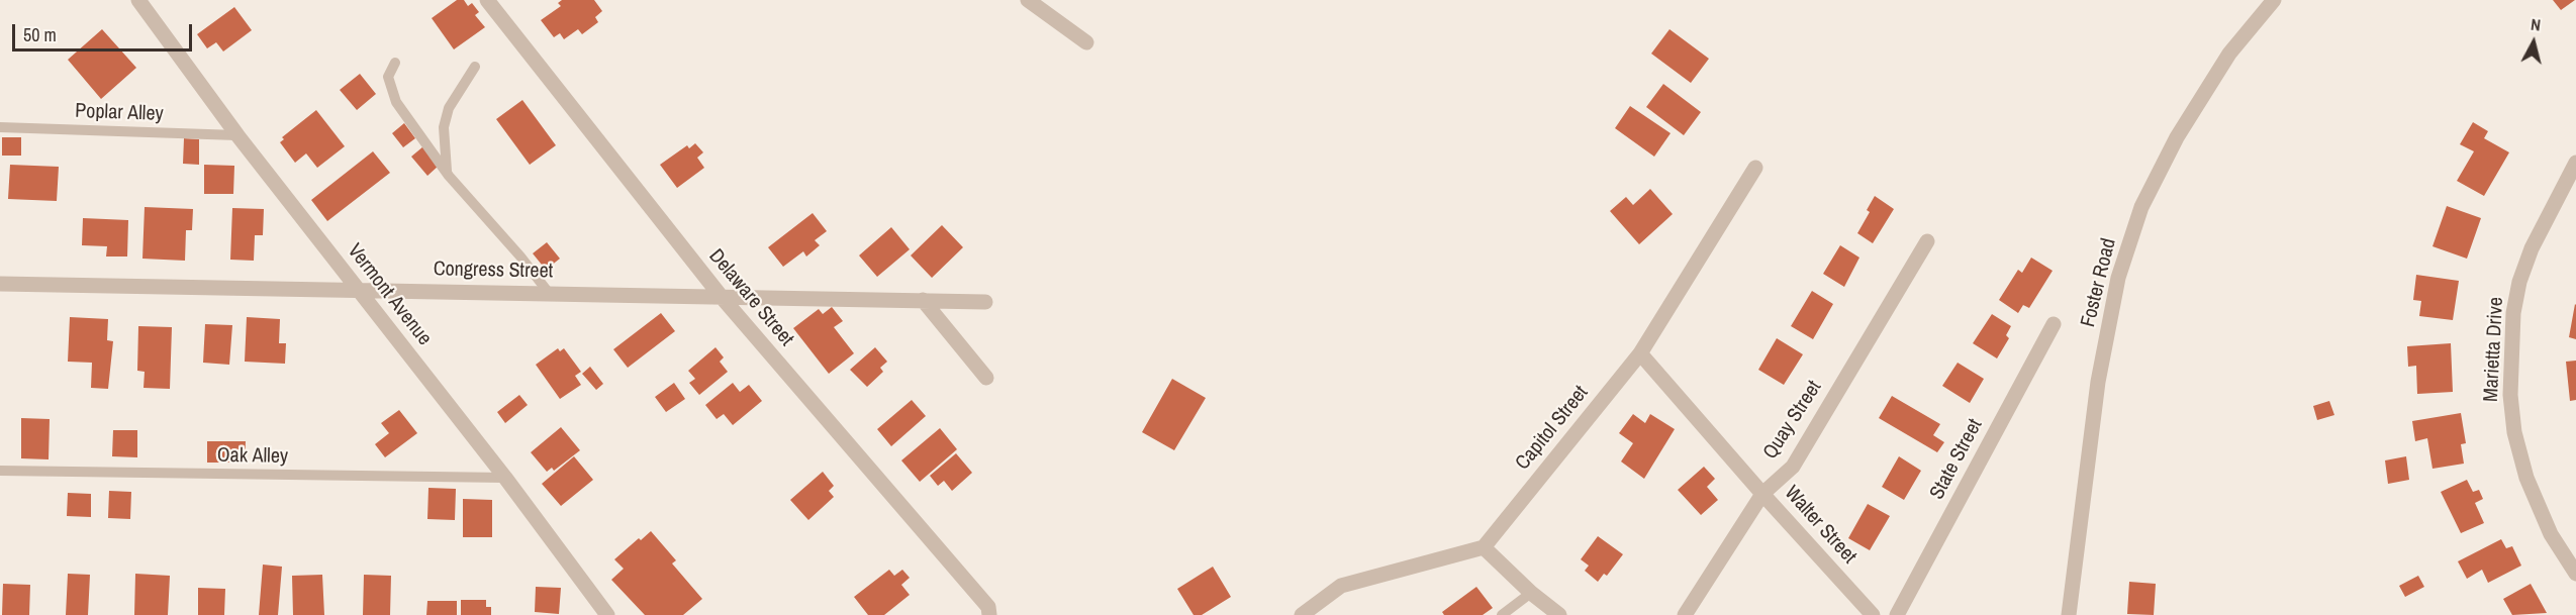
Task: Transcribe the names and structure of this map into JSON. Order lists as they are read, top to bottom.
{
  "streets": {
    "street": [
      "Congress Street",
      "Foster Road",
      "Vermont Avenue",
      "Delaware Street",
      "Marietta Drive",
      "Quay Street",
      "Capitol Street",
      "State Street",
      "Walter Street"
    ],
    "lane": ["Poplar Alley", "Oak Alley"]
  },
  "crossings": [
    ["Poplar Alley", "Vermont Avenue"],
    ["Congress Street", "Vermont Avenue"],
    ["Congress Street", "Delaware Street"],
    ["Vermont Avenue", "Oak Alley"],
    ["Quay Street", "Walter Street"],
    ["Capitol Street", "Walter Street"]
  ],
  "scale_bar": "50 m",
  "north": "top"
}
